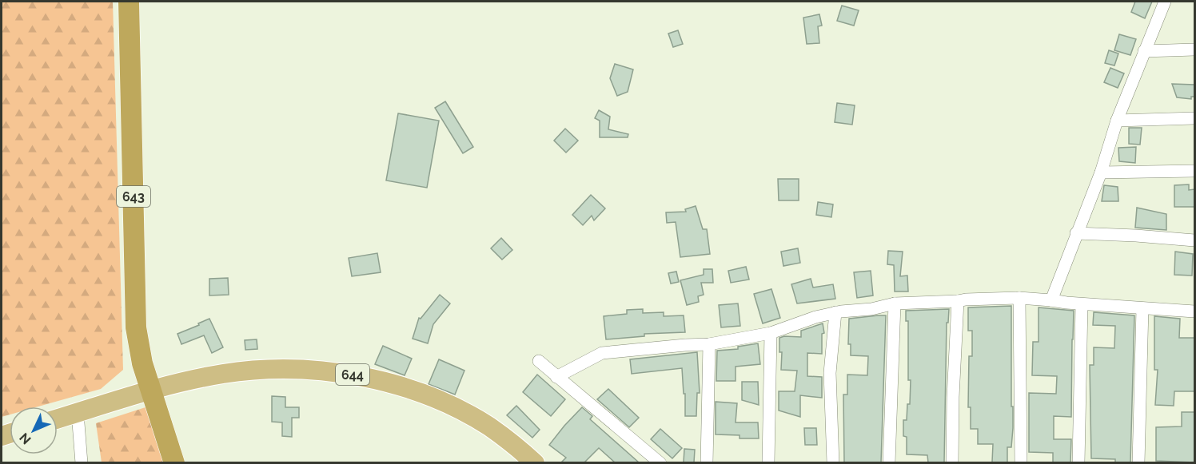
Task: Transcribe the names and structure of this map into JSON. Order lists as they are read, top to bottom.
{
  "streets": {
    "highway": ["643"],
    "main road": ["644"]
  },
  "crossings": [
    ["643", "644"]
  ],
  "north": "bottom left"
}
